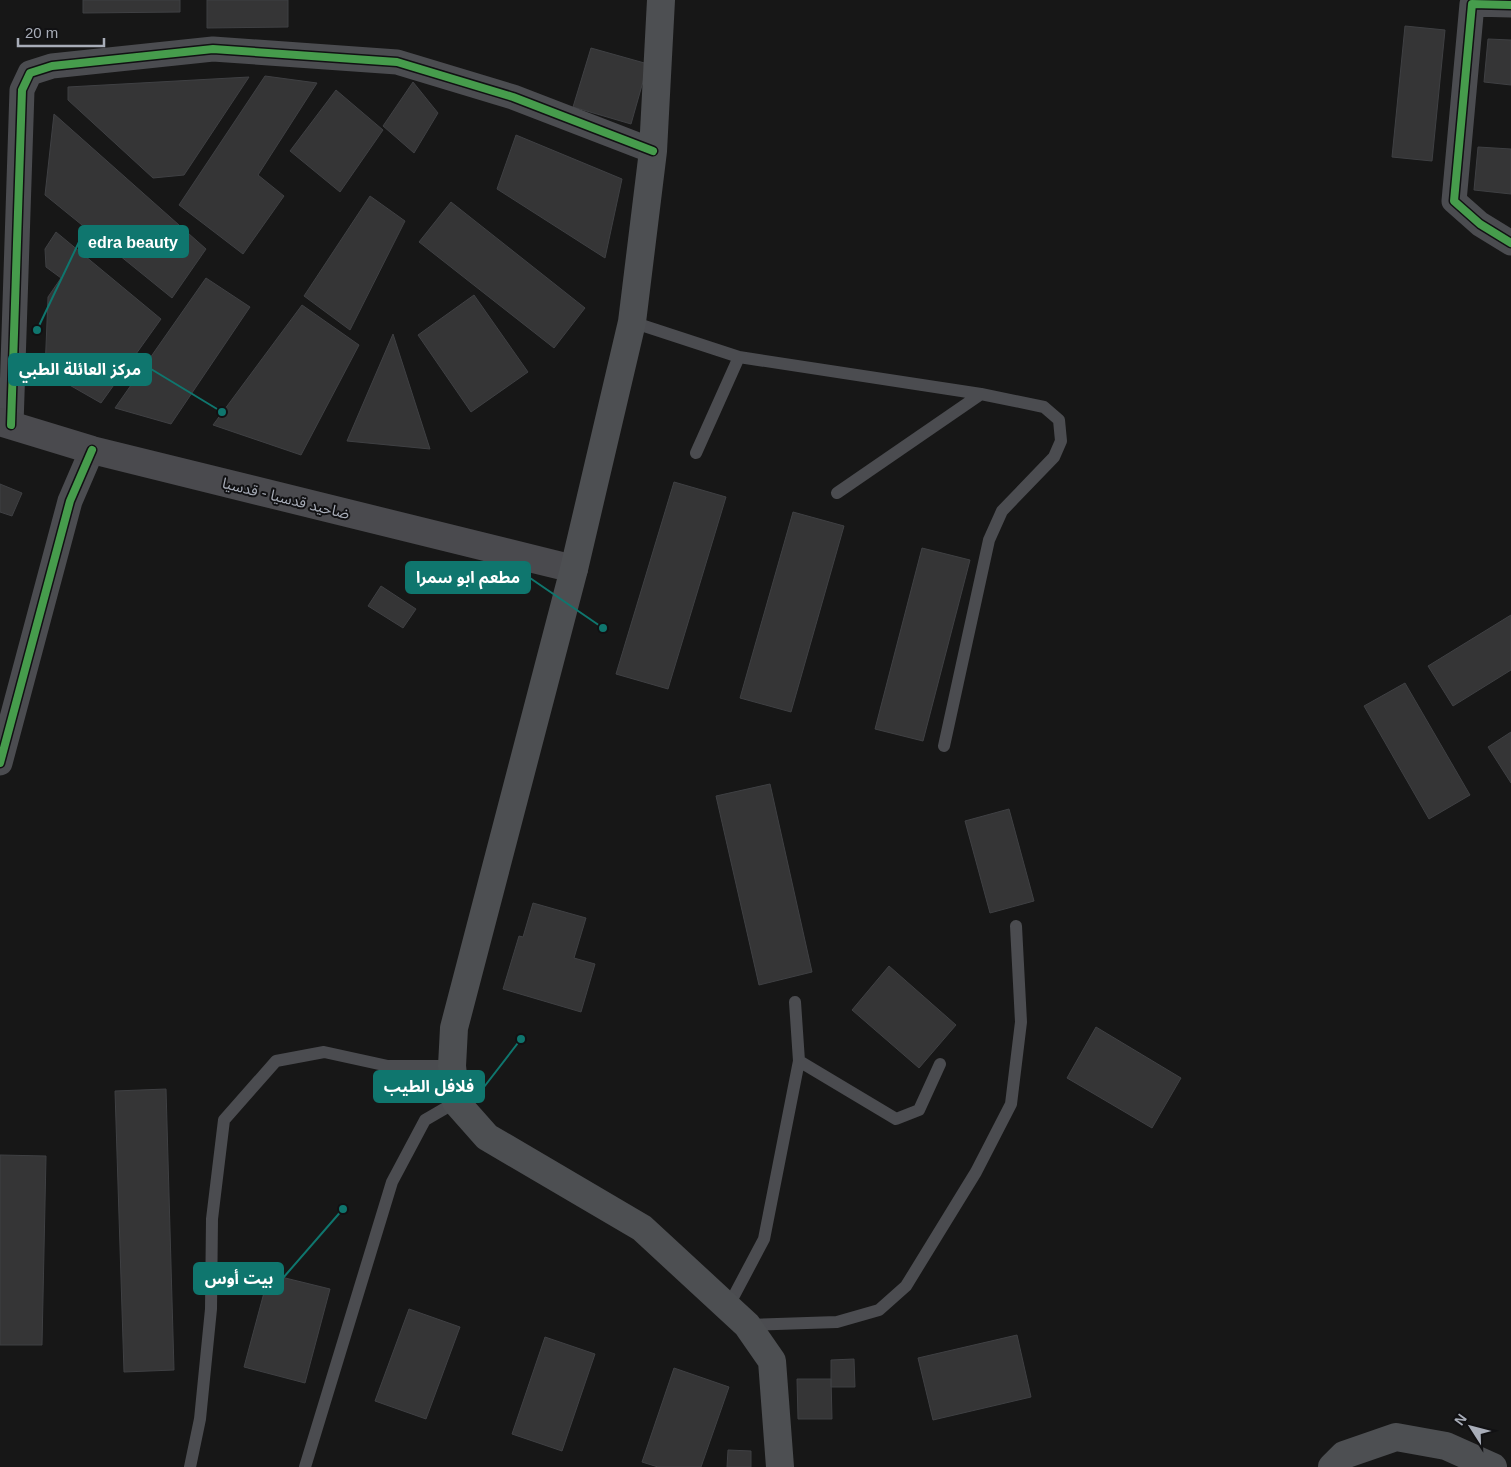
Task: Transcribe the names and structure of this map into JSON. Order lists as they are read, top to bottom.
{
  "streets": {
    "main road": ["ضاحيد قدسيا - قدسيا"]
  },
  "places": [
    "edra beauty",
    "مركز العائلة الطبي",
    "مطعم ابو سمرا",
    "فلافل الطيب",
    "بيت أوس"
  ],
  "scale_bar": "20 m",
  "north": "top left"
}
